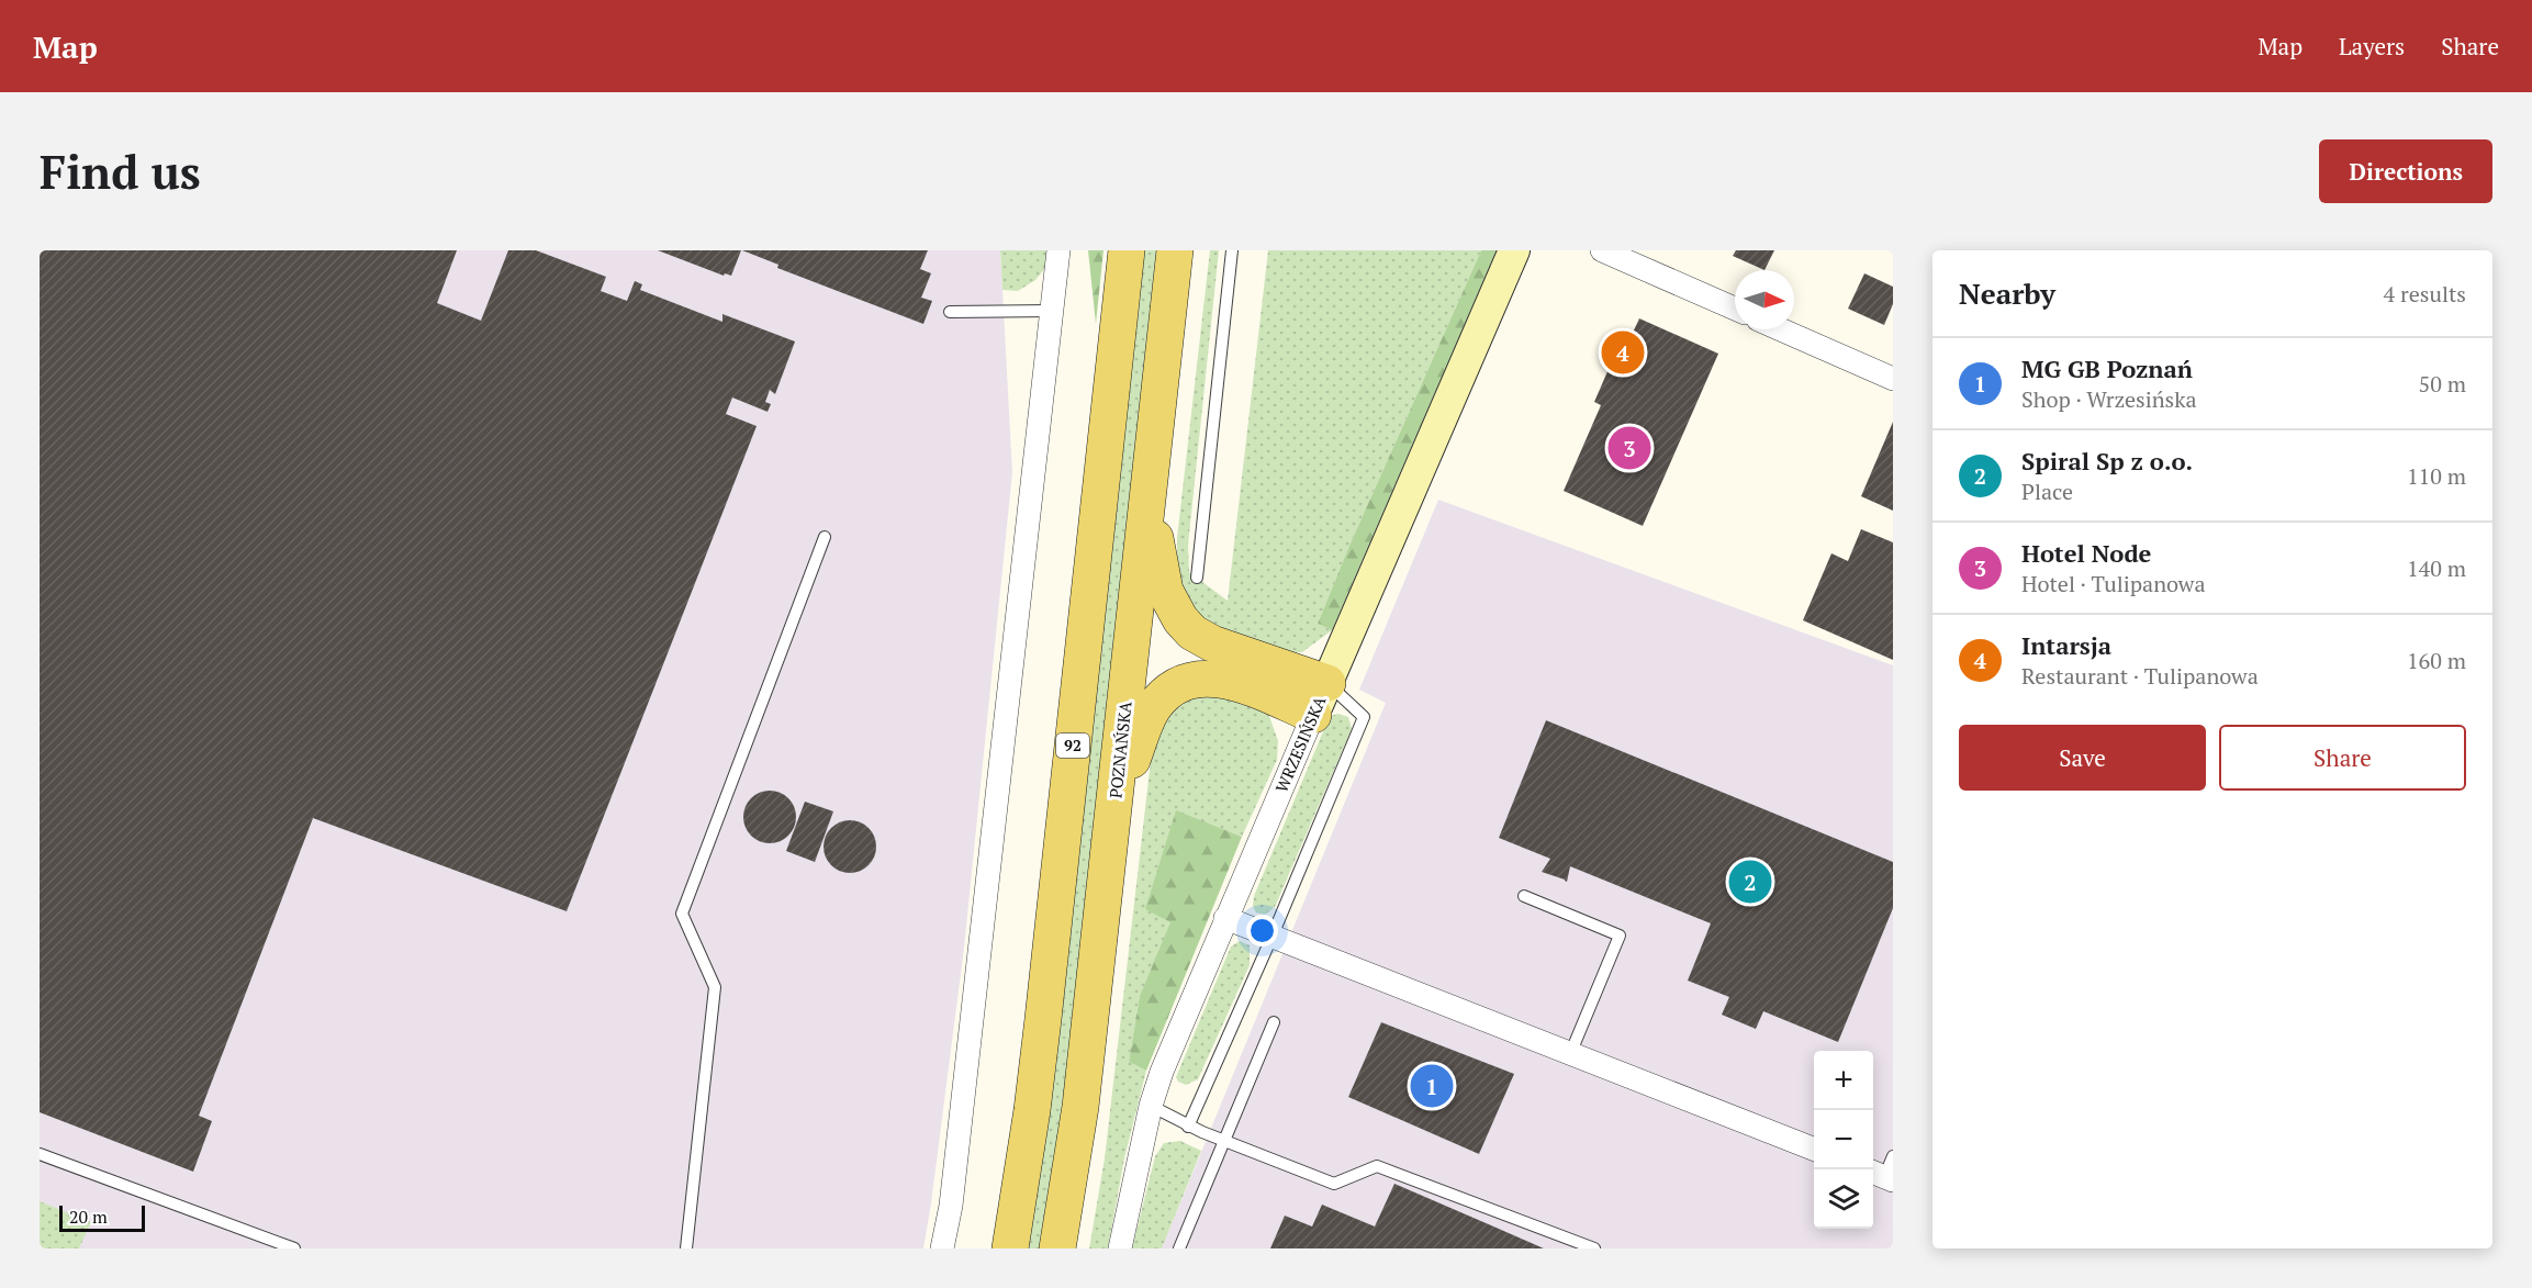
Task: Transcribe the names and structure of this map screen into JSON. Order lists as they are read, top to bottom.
{
  "streets": {
    "main road": ["92", "POZNAŃSKA"],
    "street": ["WRZESIŃSKA"]
  },
  "scale_bar": "20 m",
  "north": "right",
  "page": {
    "header": "Map",
    "nav": ["Map", "Layers", "Share"],
    "buttons": [
      "Directions",
      ["Save", "Share"]
    ],
    "title": "Find us",
    "heading": ["Nearby", "4 results"],
    "pins": [
      "4",
      "3",
      "2",
      "1"
    ],
    "list": [
      {
        "mark": "1",
        "name": "MG GB Poznań",
        "note": "Shop · Wrzesińska",
        "value": "50 m"
      },
      {
        "mark": "2",
        "name": "Spiral Sp z o.o.",
        "note": "Place",
        "value": "110 m"
      },
      {
        "mark": "3",
        "name": "Hotel Node",
        "note": "Hotel · Tulipanowa",
        "value": "140 m"
      },
      {
        "mark": "4",
        "name": "Intarsja",
        "note": "Restaurant · Tulipanowa",
        "value": "160 m"
      }
    ],
    "map_buttons": ["+", "−"],
    "scale": "20 m"
  }
}
